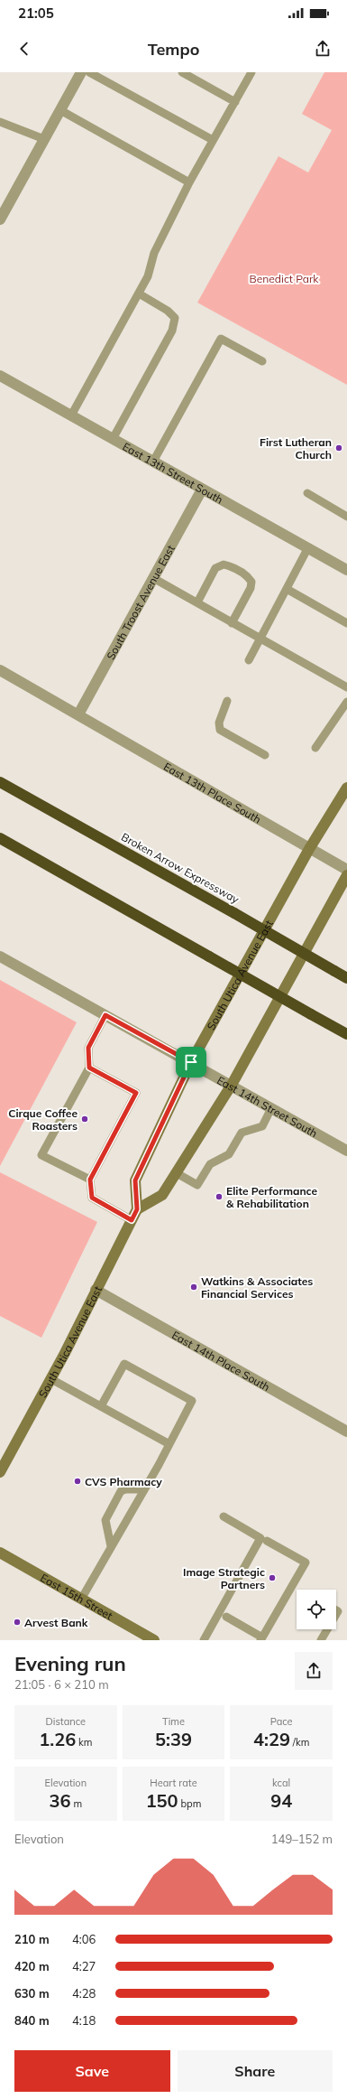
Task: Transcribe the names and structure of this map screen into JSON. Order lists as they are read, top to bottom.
{
  "streets": {
    "highway": ["Broken Arrow Expressway"],
    "main road": ["South Utica Avenue East", "East 15th Street"],
    "street": [
      "East 13th Street South",
      "South Troost Avenue East",
      "East 13th Place South",
      "East 14th Street South",
      "East 14th Place South"
    ]
  },
  "crossings": [
    ["East 13th Street South", "South Troost Avenue East"],
    ["South Troost Avenue East", "East 13th Place South"],
    ["East 13th Place South", "South Utica Avenue East"],
    ["South Utica Avenue East", "East 14th Street South"],
    ["South Utica Avenue East", "East 14th Place South"]
  ],
  "parks": ["Benedict Park"],
  "places": [
    "First Lutheran Church",
    "Cirque Coffee Roasters",
    "Elite Performance & Rehabilitation",
    "Watkins & Associates Financial Services",
    "CVS Pharmacy",
    "Image Strategic Partners",
    "Arvest Bank"
  ],
  "page": {
    "status": "21:05",
    "header": "Tempo",
    "heading": ["Evening run", "21:05 · 6 × 210 m"],
    "stats": [
      ["Distance", "1.26 km"],
      ["Time", "5:39"],
      ["Pace", "4:29 /km"],
      ["Elevation", "36 m"],
      ["Heart rate", "150 bpm"],
      ["kcal", "94"]
    ],
    "chart": ["Elevation", "149–152 m"],
    "list": [
      {
        "name": "210 m",
        "note": "4:06"
      },
      {
        "name": "420 m",
        "note": "4:27"
      },
      {
        "name": "630 m",
        "note": "4:28"
      },
      {
        "name": "840 m",
        "note": "4:18"
      }
    ],
    "buttons": ["Save", "Share"]
  }
}
